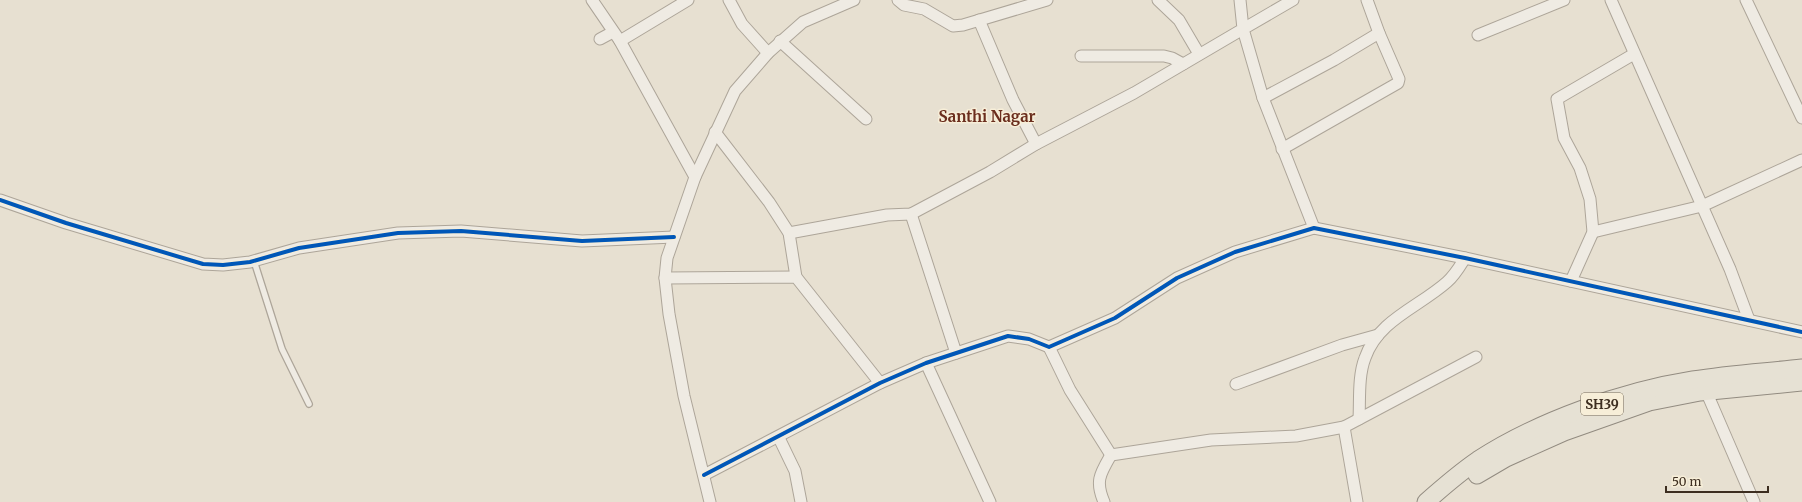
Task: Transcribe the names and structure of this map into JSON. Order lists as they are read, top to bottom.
{
  "streets": {
    "main road": ["SH39"]
  },
  "districts": ["Santhi Nagar"],
  "scale_bar": "50 m"
}
